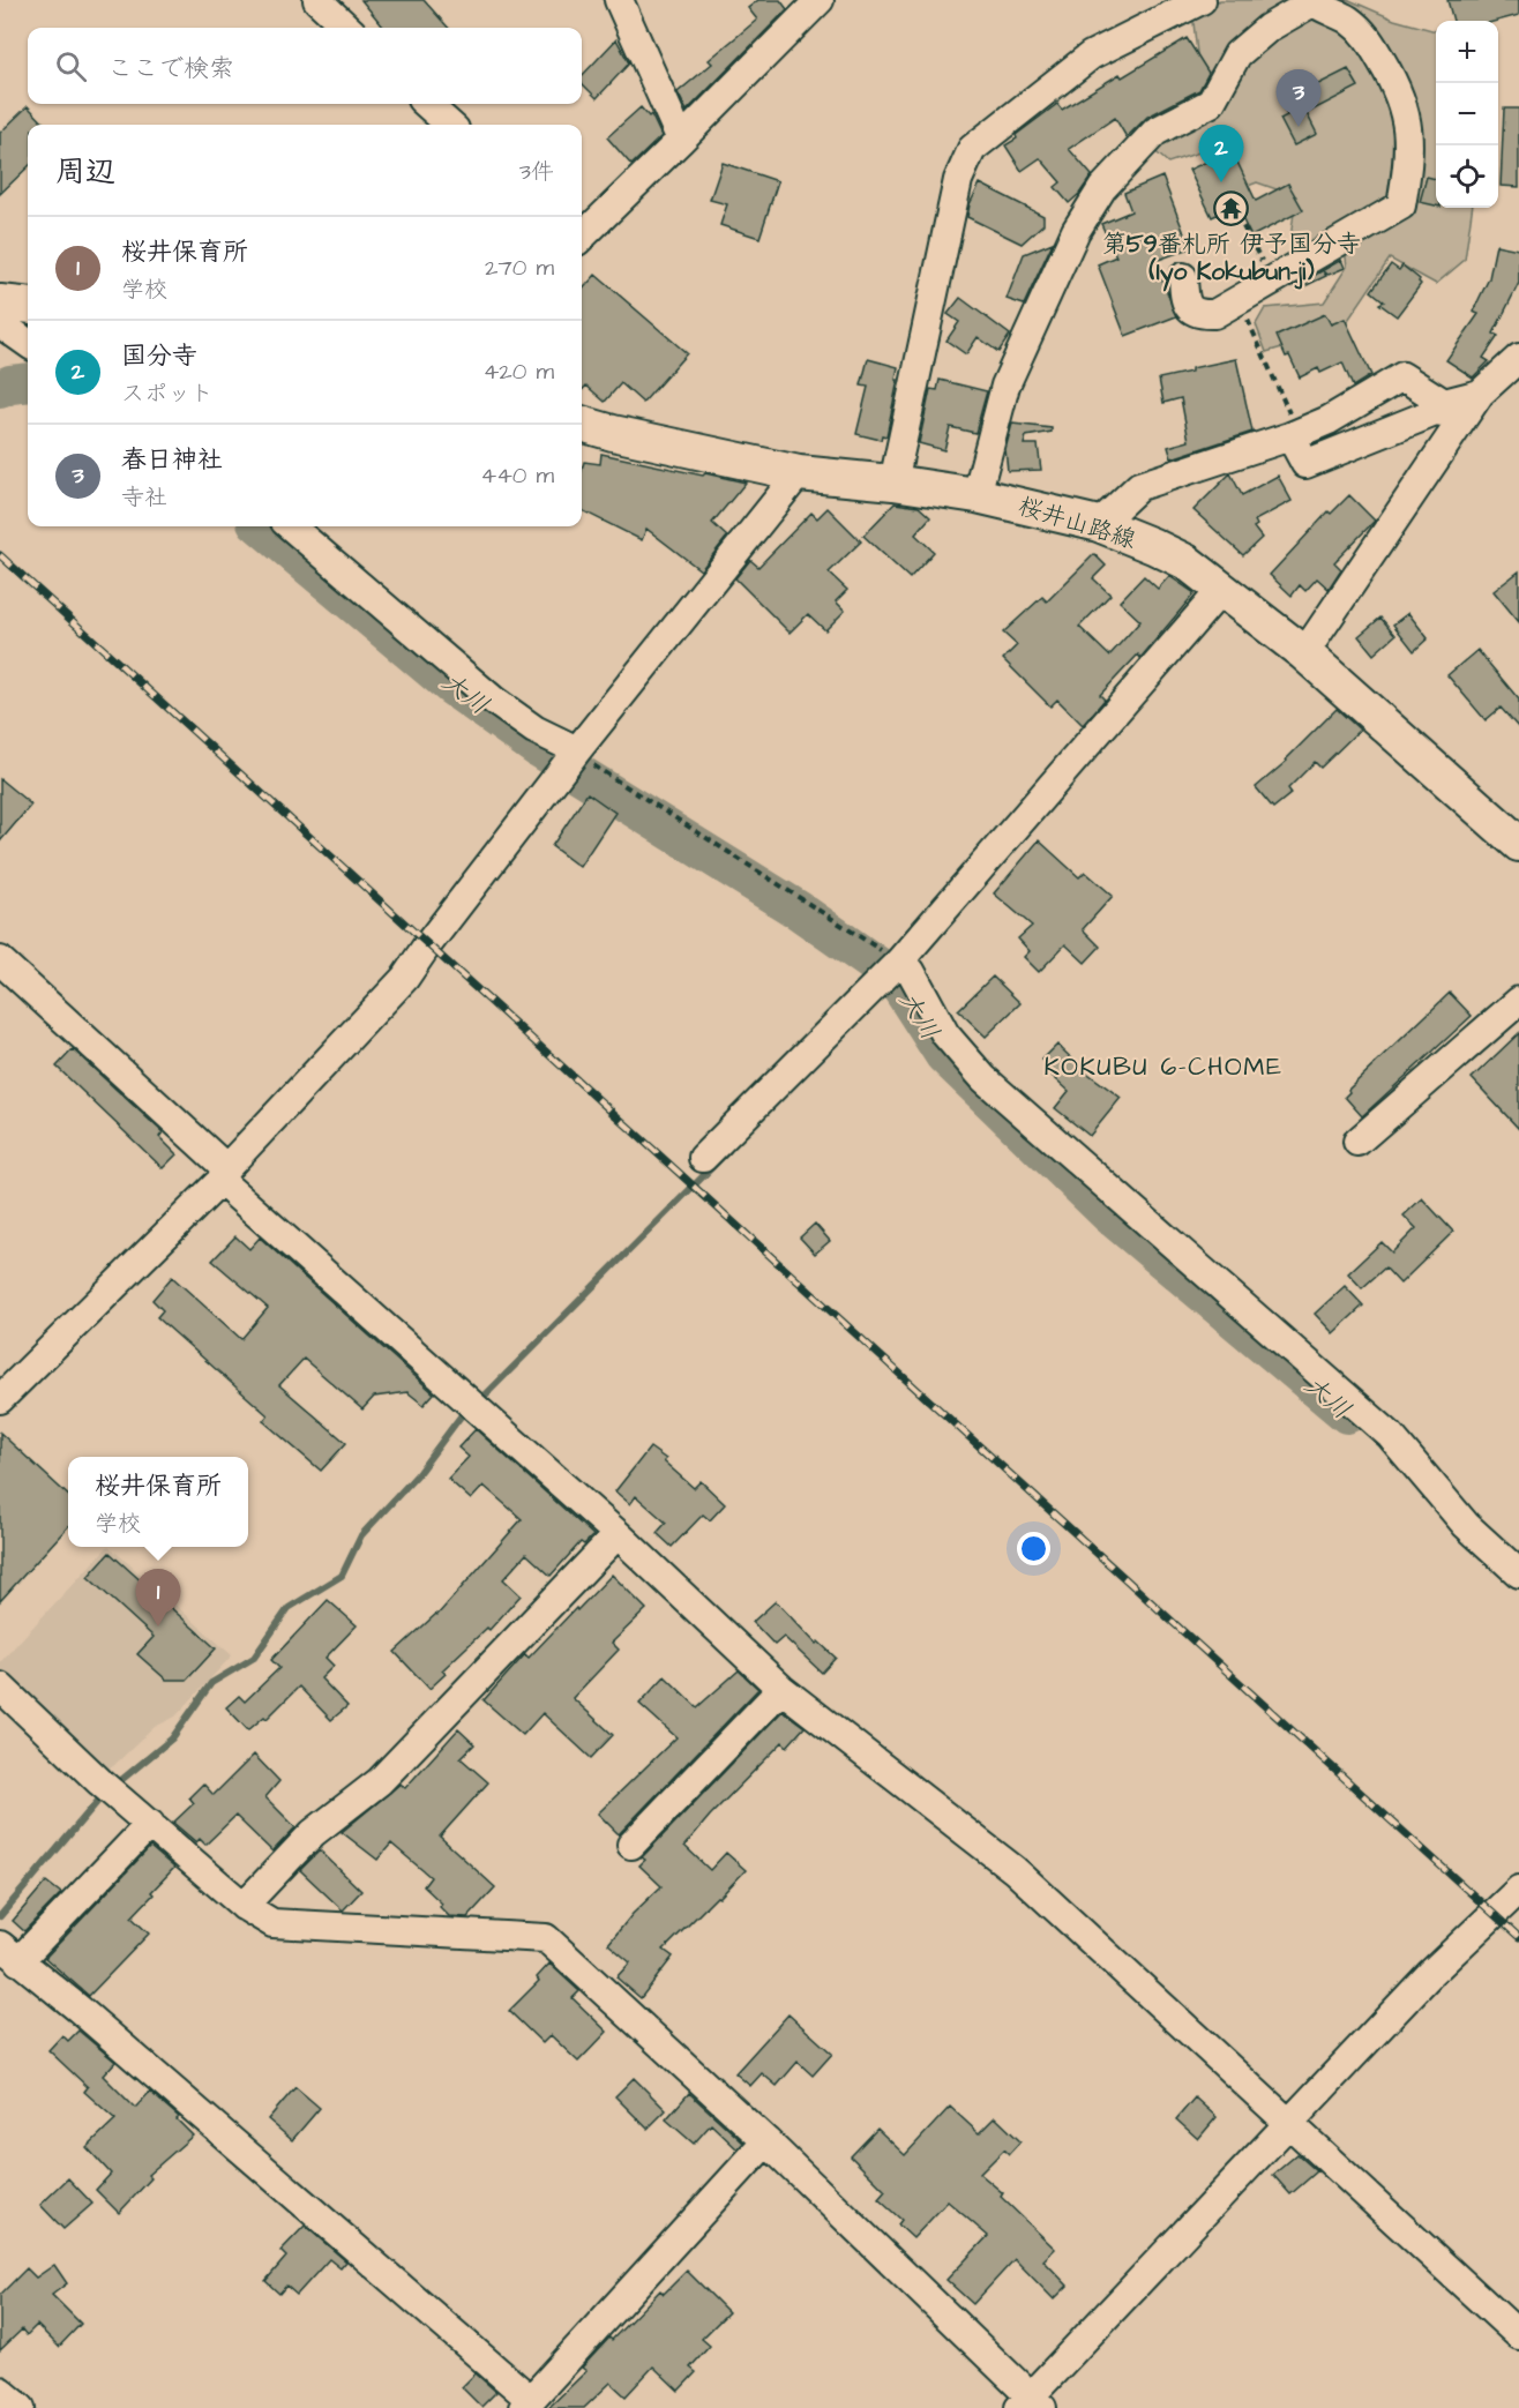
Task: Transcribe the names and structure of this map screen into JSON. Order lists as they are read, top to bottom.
{
  "streets": {
    "main road": ["桜井山路線"]
  },
  "districts": ["KOKUBU 6-CHOME"],
  "water": ["大川"],
  "places": {
    "temple": ["第59番札所 伊予国分寺 (Iyo Kokubun-ji)"]
  },
  "page": {
    "map_buttons": ["+", "−"],
    "search": "ここで検索",
    "pins": ["3", "2", "1"],
    "heading": ["周辺", "3件"],
    "list": [
      {
        "mark": "1",
        "name": "桜井保育所",
        "note": "学校",
        "value": "270 m"
      },
      {
        "mark": "2",
        "name": "国分寺",
        "note": "スポット",
        "value": "420 m"
      },
      {
        "mark": "3",
        "name": "春日神社",
        "note": "寺社",
        "value": "440 m"
      }
    ],
    "popup": ["桜井保育所", "学校"]
  }
}
